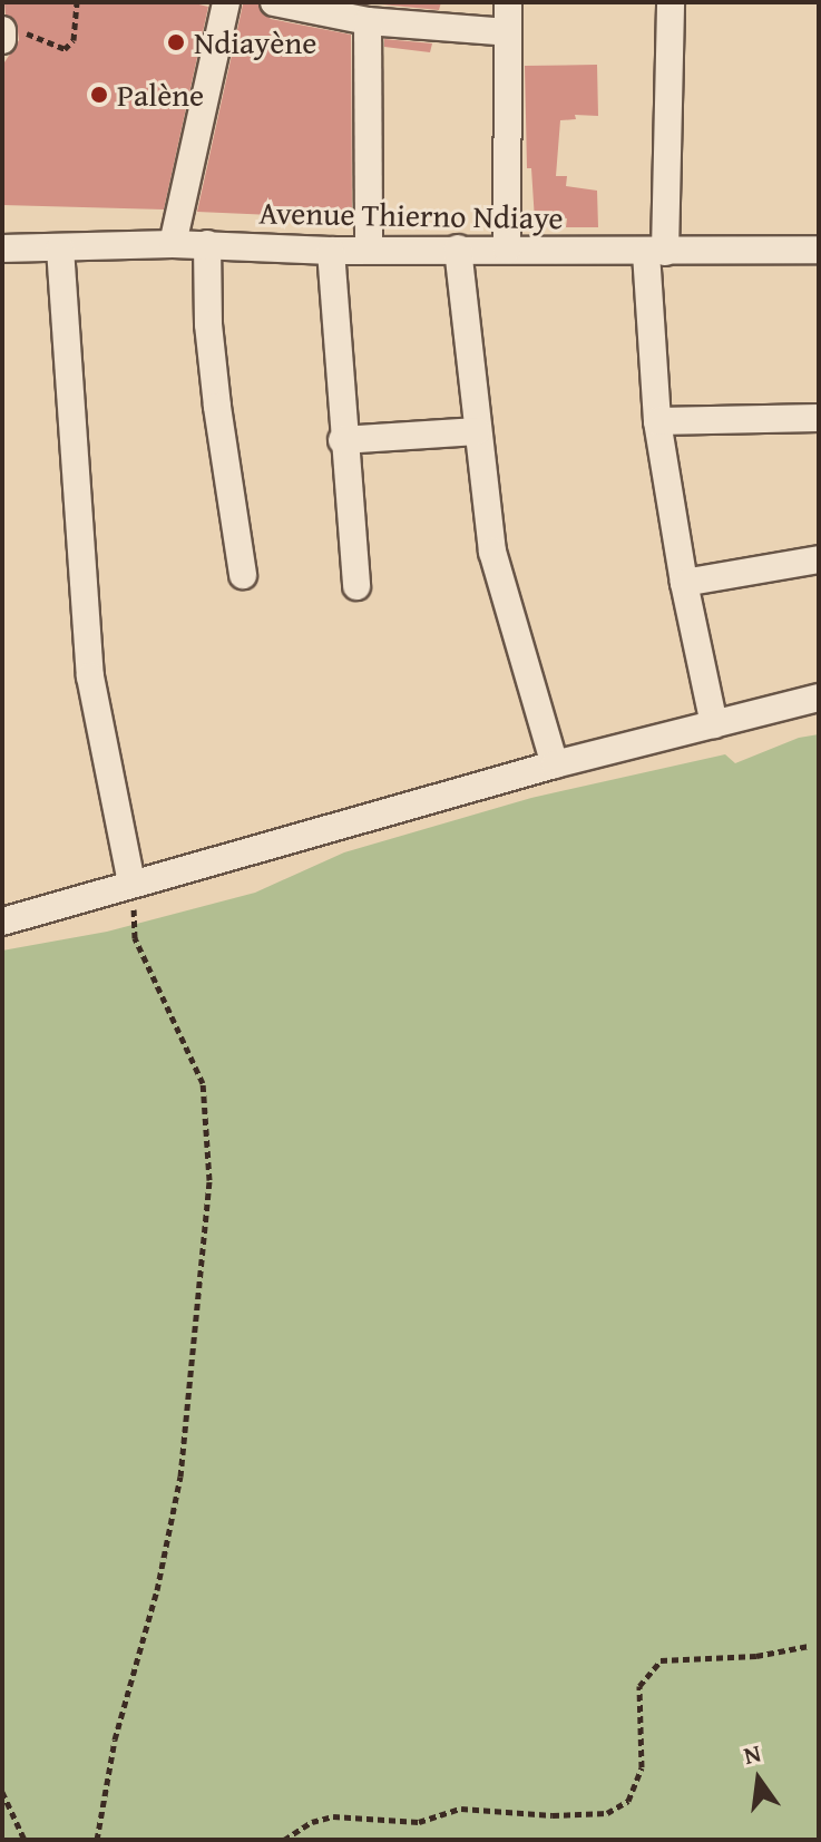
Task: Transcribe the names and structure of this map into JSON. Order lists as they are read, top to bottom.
{
  "streets": {
    "street": ["Avenue Thierno Ndiaye"]
  },
  "places": ["Ndiayène", "Palène"],
  "north": "top"
}
